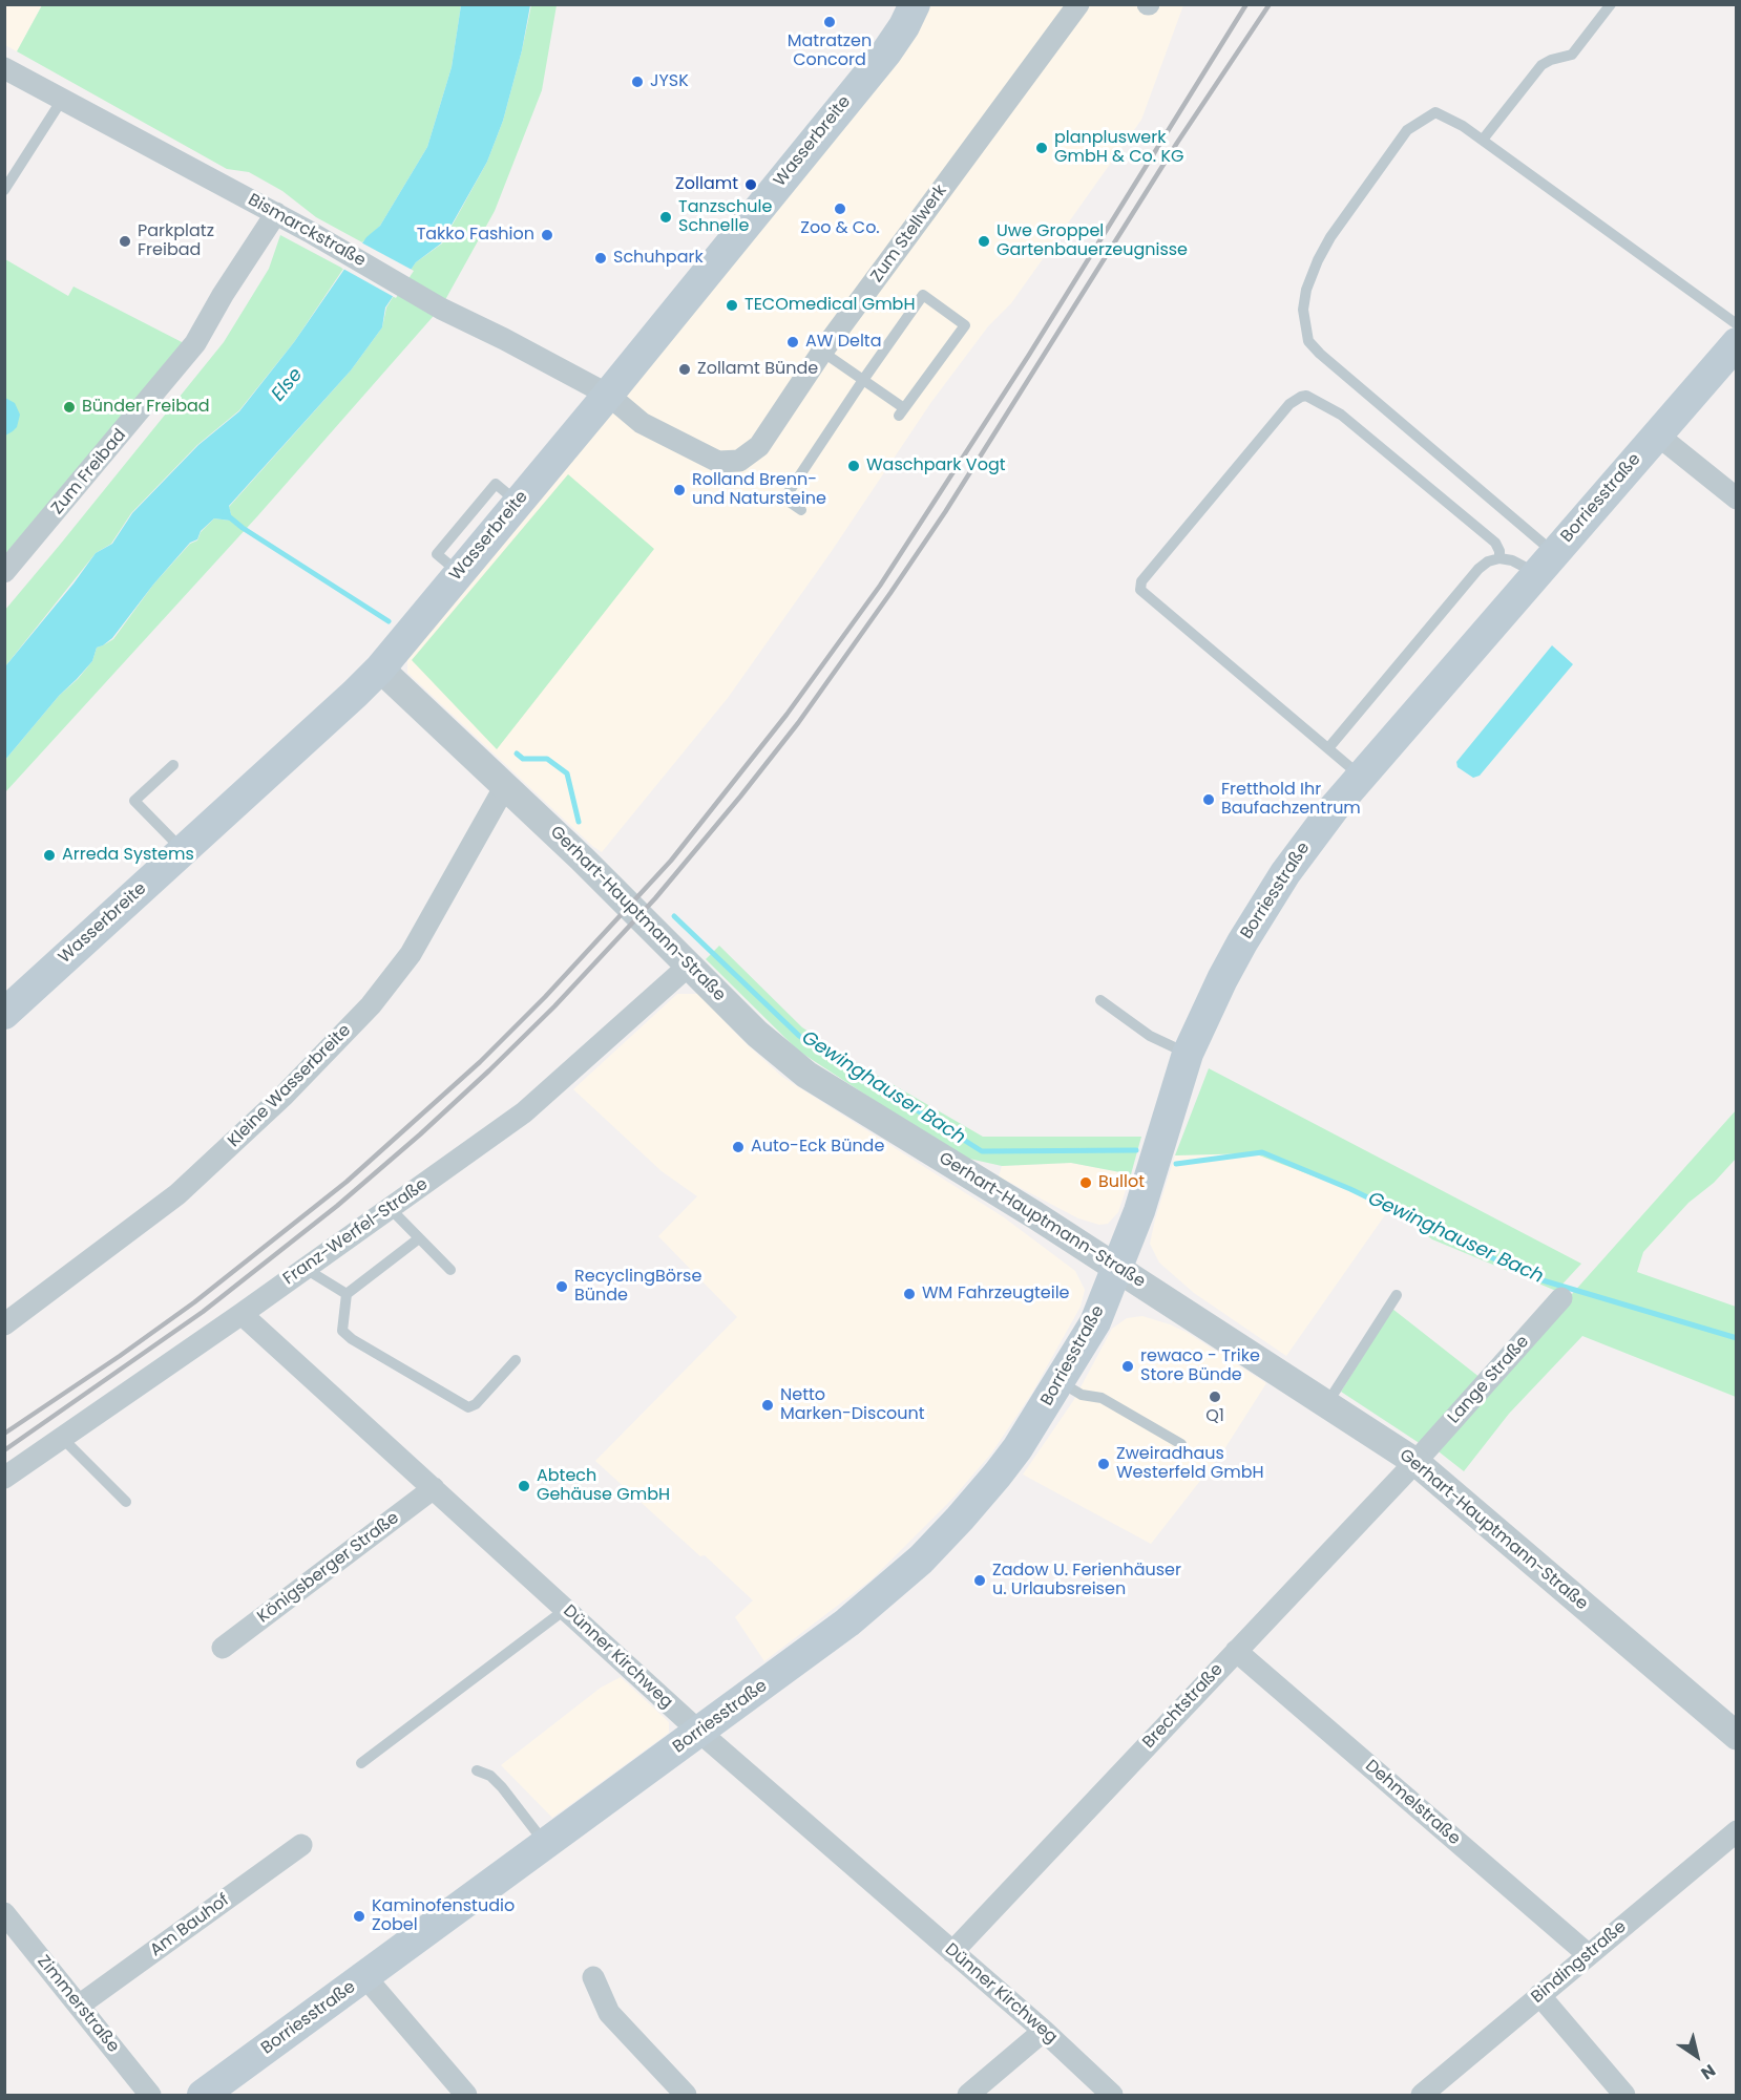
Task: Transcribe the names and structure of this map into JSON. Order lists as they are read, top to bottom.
{
  "streets": {
    "main road": ["Wasserbreite", "Borriesstraße"],
    "street": [
      "Bismarckstraße",
      "Zum Stellwerk",
      "Zum Freibad",
      "Gerhart-Hauptmann-Straße",
      "Kleine Wasserbreite",
      "Franz-Werfel-Straße",
      "Lange Straße",
      "Königsberger Straße",
      "Dünner Kirchweg",
      "Brechtstraße",
      "Dehmelstraße",
      "Am Bauhof",
      "Bindingstraße",
      "Zimmerstraße"
    ]
  },
  "crossings": [
    ["Wasserbreite", "Bismarckstraße"],
    ["Wasserbreite", "Zum Stellwerk"],
    ["Wasserbreite", "Gerhart-Hauptmann-Straße"],
    ["Bismarckstraße", "Zum Stellwerk"],
    ["Bismarckstraße", "Zum Freibad"],
    ["Borriesstraße", "Gerhart-Hauptmann-Straße"],
    ["Borriesstraße", "Dünner Kirchweg"],
    ["Gerhart-Hauptmann-Straße", "Kleine Wasserbreite"],
    ["Gerhart-Hauptmann-Straße", "Franz-Werfel-Straße"],
    ["Gerhart-Hauptmann-Straße", "Lange Straße"],
    ["Gerhart-Hauptmann-Straße", "Brechtstraße"],
    ["Franz-Werfel-Straße", "Dünner Kirchweg"],
    ["Lange Straße", "Brechtstraße"],
    ["Königsberger Straße", "Dünner Kirchweg"],
    ["Dünner Kirchweg", "Brechtstraße"],
    ["Brechtstraße", "Dehmelstraße"],
    ["Dehmelstraße", "Bindingstraße"],
    ["Am Bauhof", "Zimmerstraße"]
  ],
  "water": ["Else", "Gewinghauser Bach"],
  "places": [
    "Matratzen Concord",
    "JYSK",
    "planpluswerk GmbH & Co. KG",
    "Zollamt",
    "Zoo & Co.",
    "Tanzschule Schnelle",
    "Takko Fashion",
    "Parkplatz Freibad",
    "Uwe Groppel Gartenbauerzeugnisse",
    "Schuhpark",
    "TECOmedical GmbH",
    "AW Delta",
    "Zollamt Bünde",
    "Bünder Freibad",
    "Waschpark Vogt",
    "Rolland Brenn- und Natursteine",
    "Fretthold Ihr Baufachzentrum",
    "Arreda Systems",
    "Auto-Eck Bünde",
    "Bullot",
    "RecyclingBörse Bünde",
    "WM Fahrzeugteile",
    "rewaco - Trike Store Bünde",
    "Q1",
    "Netto Marken-Discount",
    "Zweiradhaus Westerfeld GmbH",
    "Abtech Gehäuse GmbH",
    "Zadow U. Ferienhäuser u. Urlaubsreisen",
    "Kaminofenstudio Zobel"
  ],
  "north": "bottom right"
}
